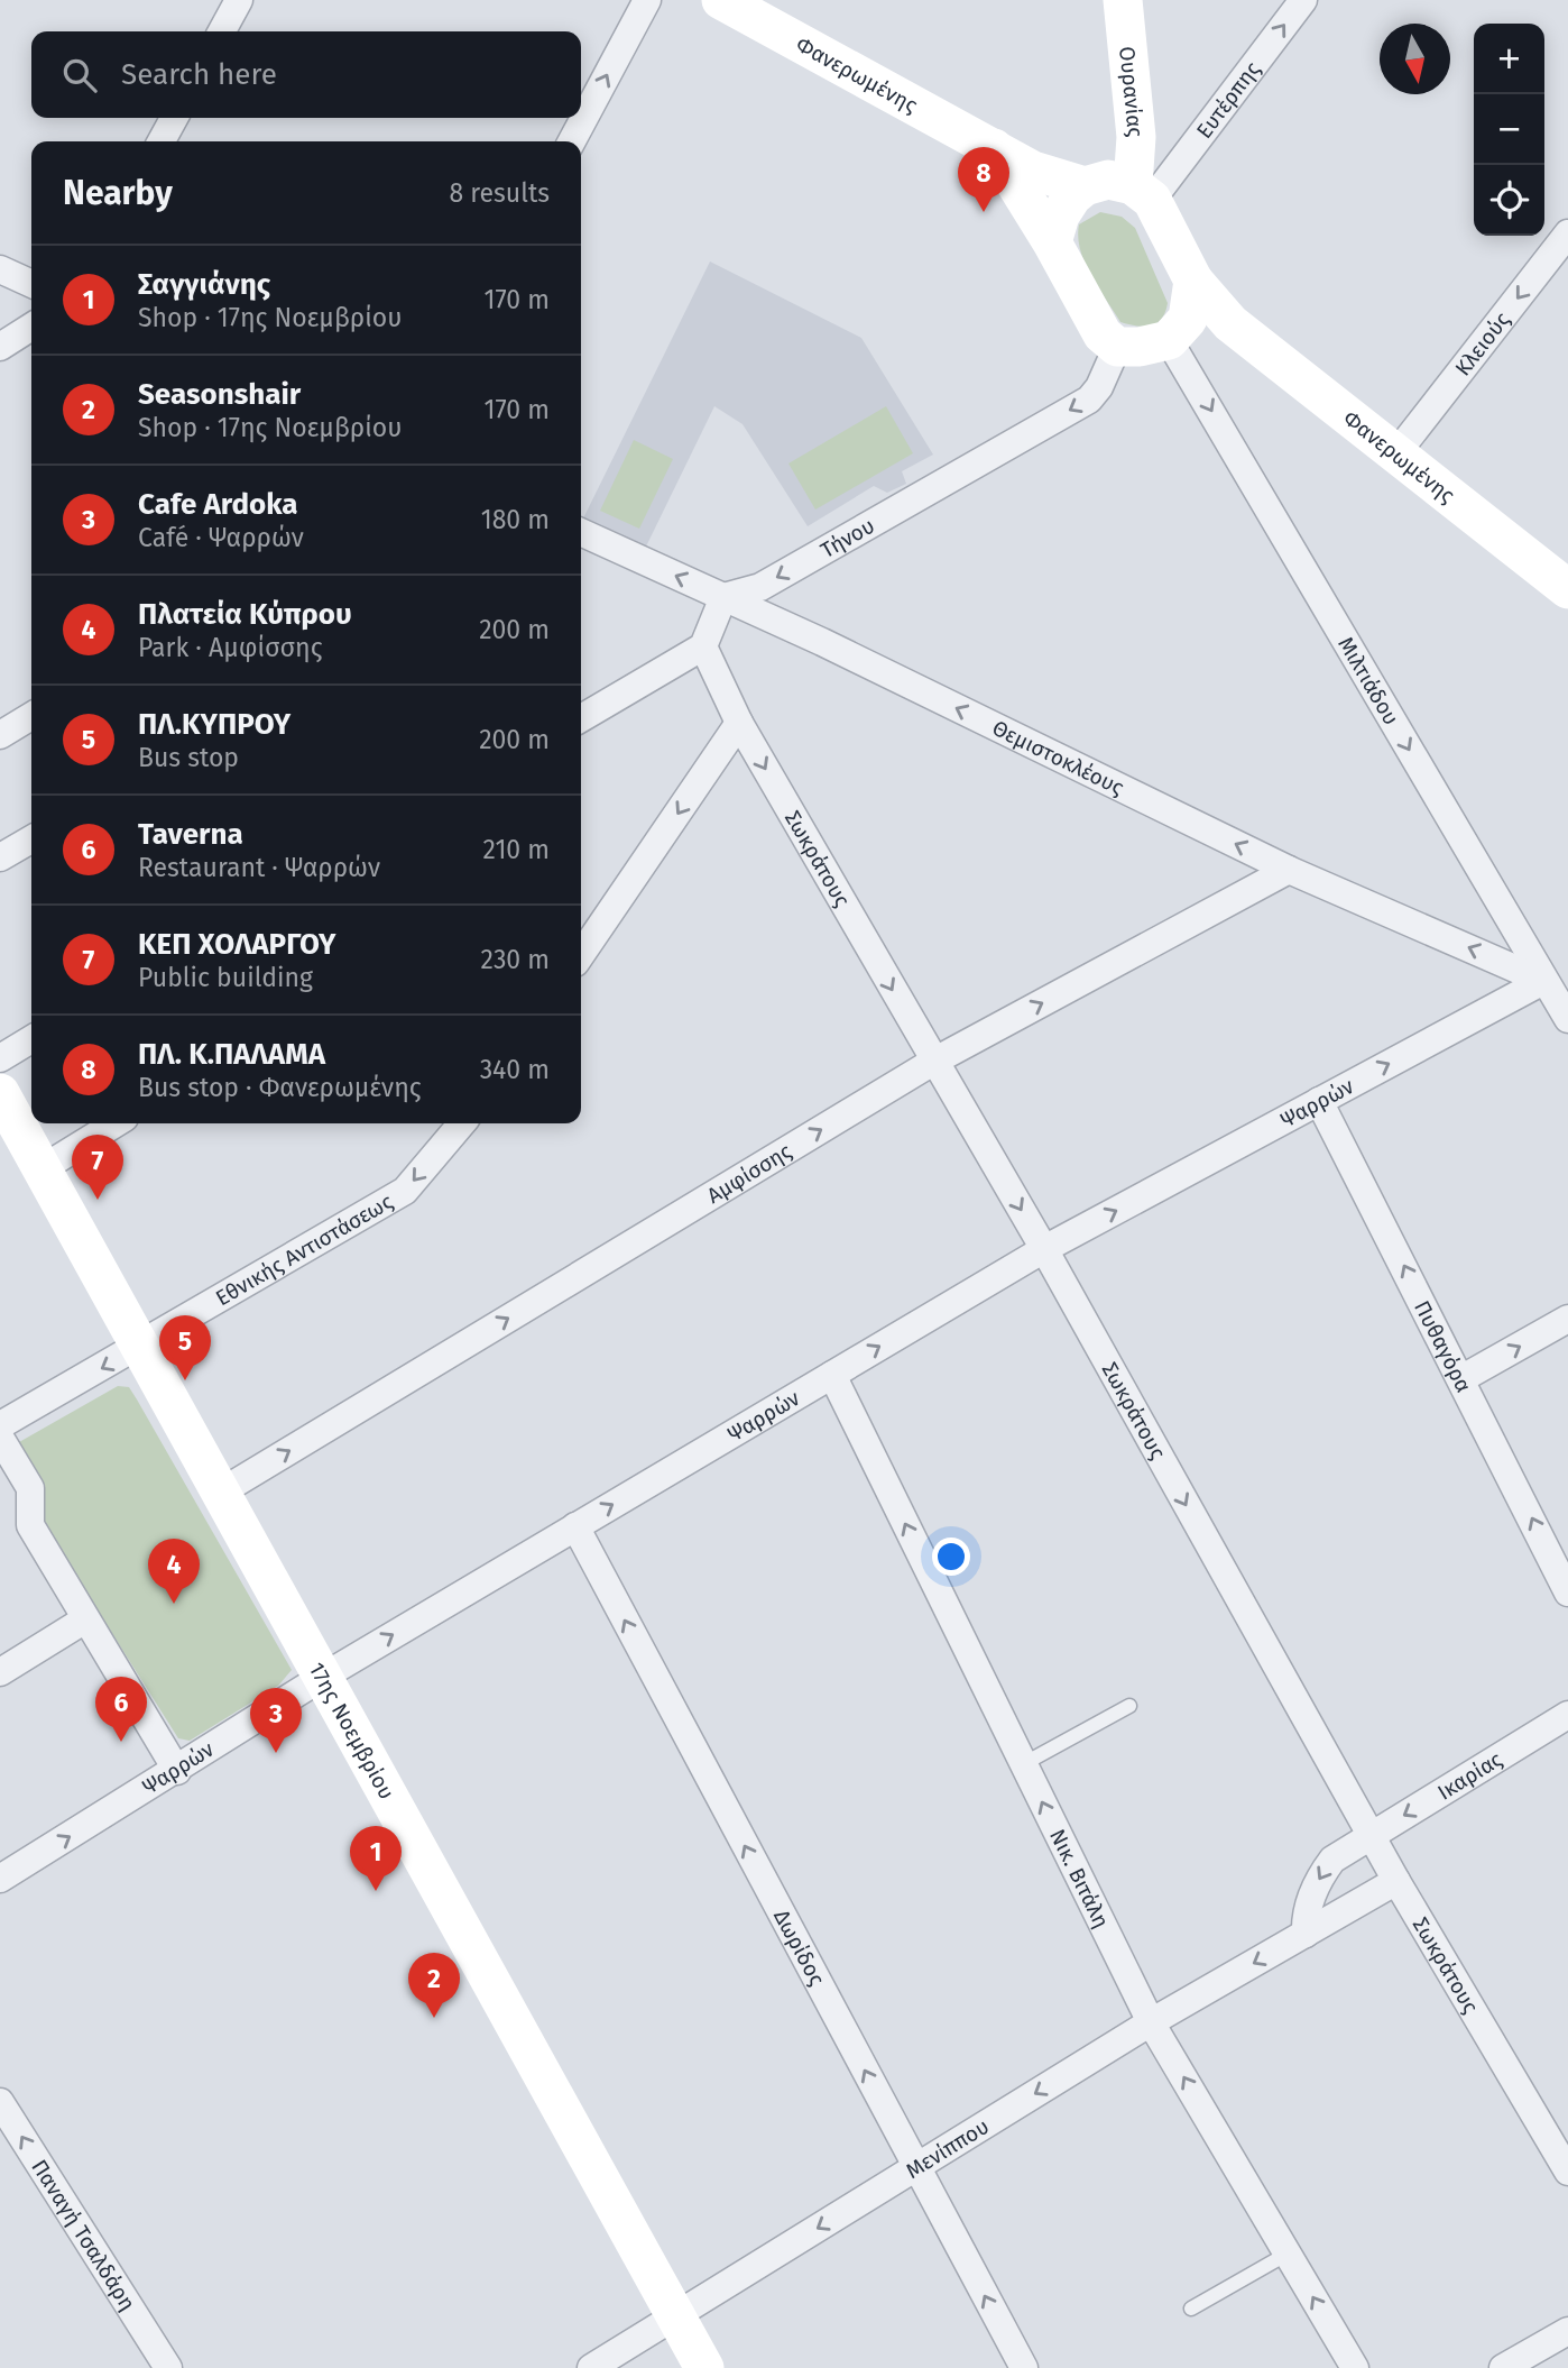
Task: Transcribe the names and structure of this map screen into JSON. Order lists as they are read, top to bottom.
{
  "streets": {
    "street": [
      "Φανερωμένης",
      "Ουρανίας",
      "Ευτέρπης",
      "Κλειούς",
      "Τήνου",
      "Μιλτιάδου",
      "Θεμιστοκλέους",
      "Σωκράτους",
      "Ψαρρών",
      "Αμφίσσης",
      "Εθνικής Αντιστάσεως",
      "Πυθαγόρα",
      "17ης Νοεμβρίου",
      "Ικαρίας",
      "Νικ. Βιτάλη",
      "Δωρίδος",
      "Μενίππου",
      "Παναγή Τσαλδάρη"
    ]
  },
  "crossings": [
    ["Φανερωμένης", "Ουρανίας"],
    ["Φανερωμένης", "Ευτέρπης"],
    ["Φανερωμένης", "Κλειούς"],
    ["Φανερωμένης", "Τήνου"],
    ["Φανερωμένης", "Μιλτιάδου"],
    ["Ουρανίας", "Ευτέρπης"],
    ["Τήνου", "Θεμιστοκλέους"],
    ["Μιλτιάδου", "Θεμιστοκλέους"],
    ["Μιλτιάδου", "Ψαρρών"],
    ["Θεμιστοκλέους", "Ψαρρών"],
    ["Θεμιστοκλέους", "Αμφίσσης"],
    ["Σωκράτους", "Ψαρρών"],
    ["Σωκράτους", "Αμφίσσης"],
    ["Σωκράτους", "Ικαρίας"],
    ["Σωκράτους", "Μενίππου"],
    ["Ψαρρών", "Πυθαγόρα"],
    ["Ψαρρών", "17ης Νοεμβρίου"],
    ["Ψαρρών", "Νικ. Βιτάλη"],
    ["Ψαρρών", "Δωρίδος"],
    ["Αμφίσσης", "17ης Νοεμβρίου"],
    ["Εθνικής Αντιστάσεως", "17ης Νοεμβρίου"],
    ["17ης Νοεμβρίου", "Μενίππου"],
    ["Νικ. Βιτάλη", "Μενίππου"],
    ["Δωρίδος", "Μενίππου"]
  ],
  "one_way": [
    "Ευτέρπης",
    "Κλειούς",
    "Τήνου",
    "Μιλτιάδου",
    "Θεμιστοκλέους",
    "Σωκράτους",
    "Ψαρρών",
    "Αμφίσσης",
    "Εθνικής Αντιστάσεως",
    "Πυθαγόρα",
    "Ικαρίας",
    "Νικ. Βιτάλη",
    "Δωρίδος",
    "Μενίππου",
    "Παναγή Τσαλδάρη"
  ],
  "north": "bottom",
  "page": {
    "map_buttons": ["+", "−"],
    "search": "Search here",
    "heading": ["Nearby", "8 results"],
    "pins": [
      "8",
      "7",
      "5",
      "4",
      "6",
      "3",
      "1",
      "2"
    ],
    "list": [
      {
        "mark": "1",
        "name": "Σαγγιάνης",
        "note": "Shop · 17ης Νοεμβρίου",
        "value": "170 m"
      },
      {
        "mark": "2",
        "name": "Seasonshair",
        "note": "Shop · 17ης Νοεμβρίου",
        "value": "170 m"
      },
      {
        "mark": "3",
        "name": "Cafe Ardoka",
        "note": "Café · Ψαρρών",
        "value": "180 m"
      },
      {
        "mark": "4",
        "name": "Πλατεία Κύπρου",
        "note": "Park · Αμφίσσης",
        "value": "200 m"
      },
      {
        "mark": "5",
        "name": "ΠΛ.ΚΥΠΡΟΥ",
        "note": "Bus stop",
        "value": "200 m"
      },
      {
        "mark": "6",
        "name": "Taverna",
        "note": "Restaurant · Ψαρρών",
        "value": "210 m"
      },
      {
        "mark": "7",
        "name": "ΚΕΠ ΧΟΛΑΡΓΟΥ",
        "note": "Public building",
        "value": "230 m"
      },
      {
        "mark": "8",
        "name": "ΠΛ. Κ.ΠΑΛΑΜΑ",
        "note": "Bus stop · Φανερωμένης",
        "value": "340 m"
      }
    ]
  }
}
